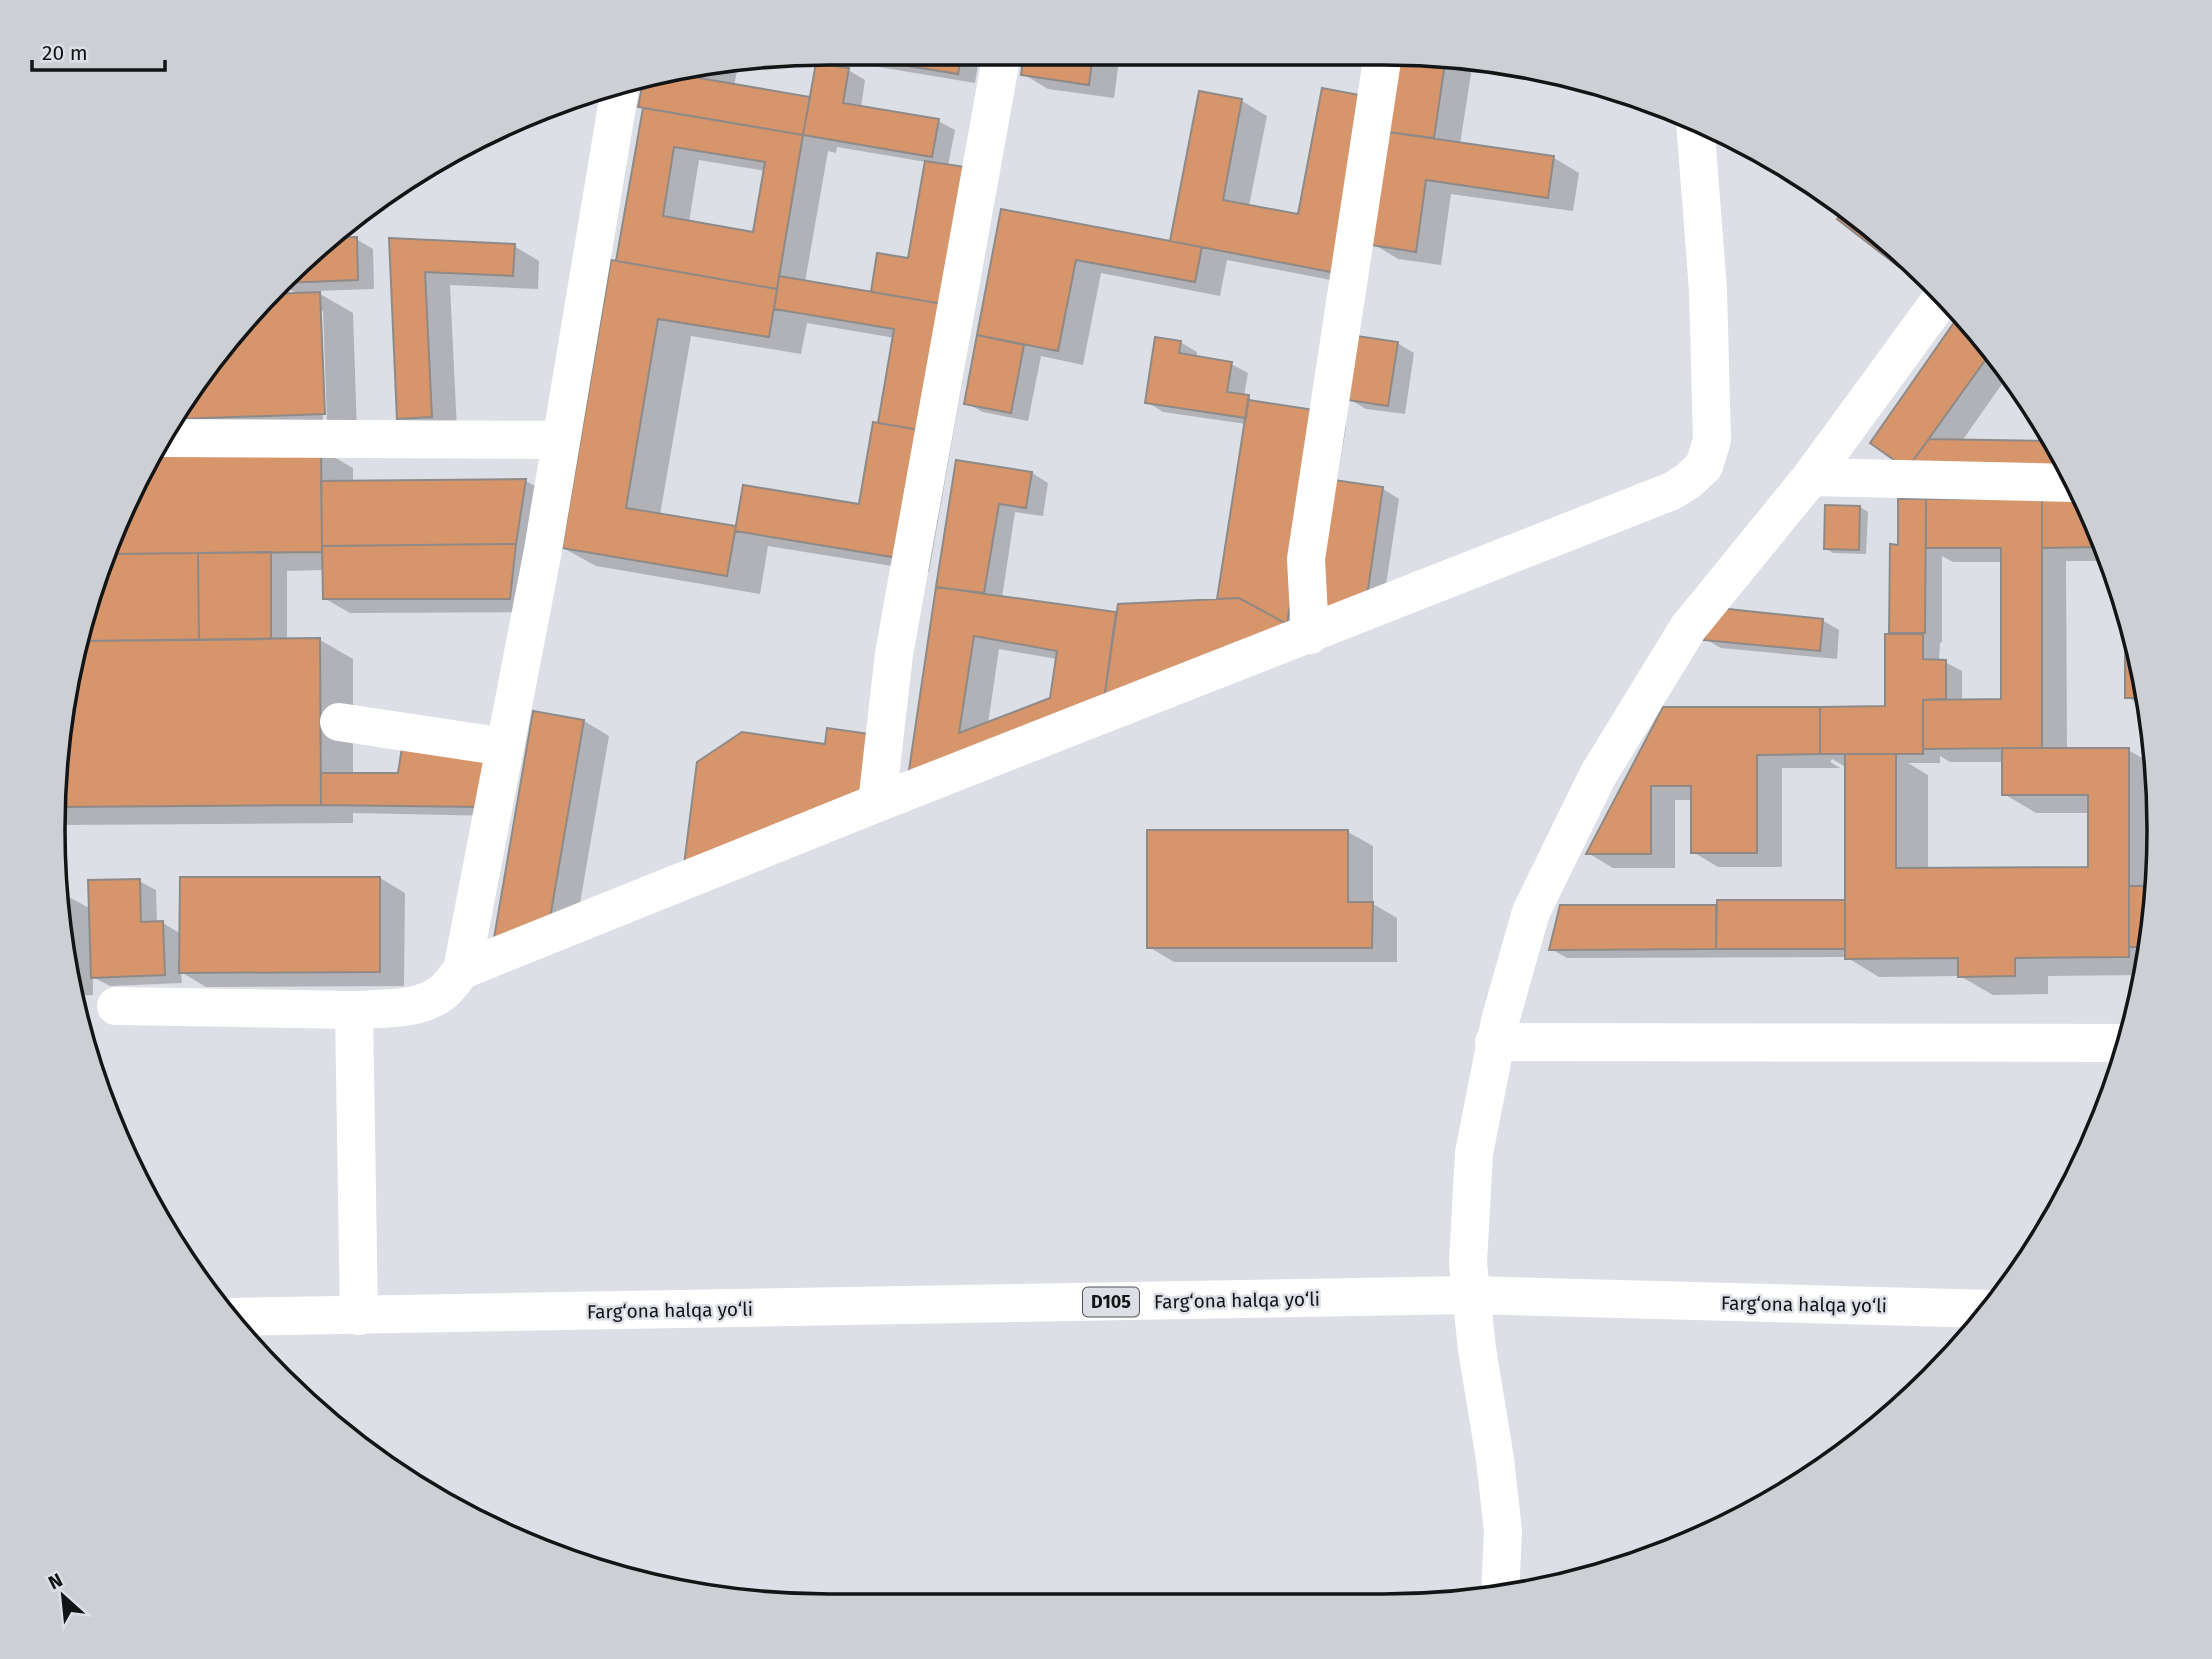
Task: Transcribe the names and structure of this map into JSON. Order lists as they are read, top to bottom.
{
  "streets": {
    "main road": ["Farg‘ona halqa yo‘li", "D105"]
  },
  "scale_bar": "20 m",
  "north": "top left"
}
